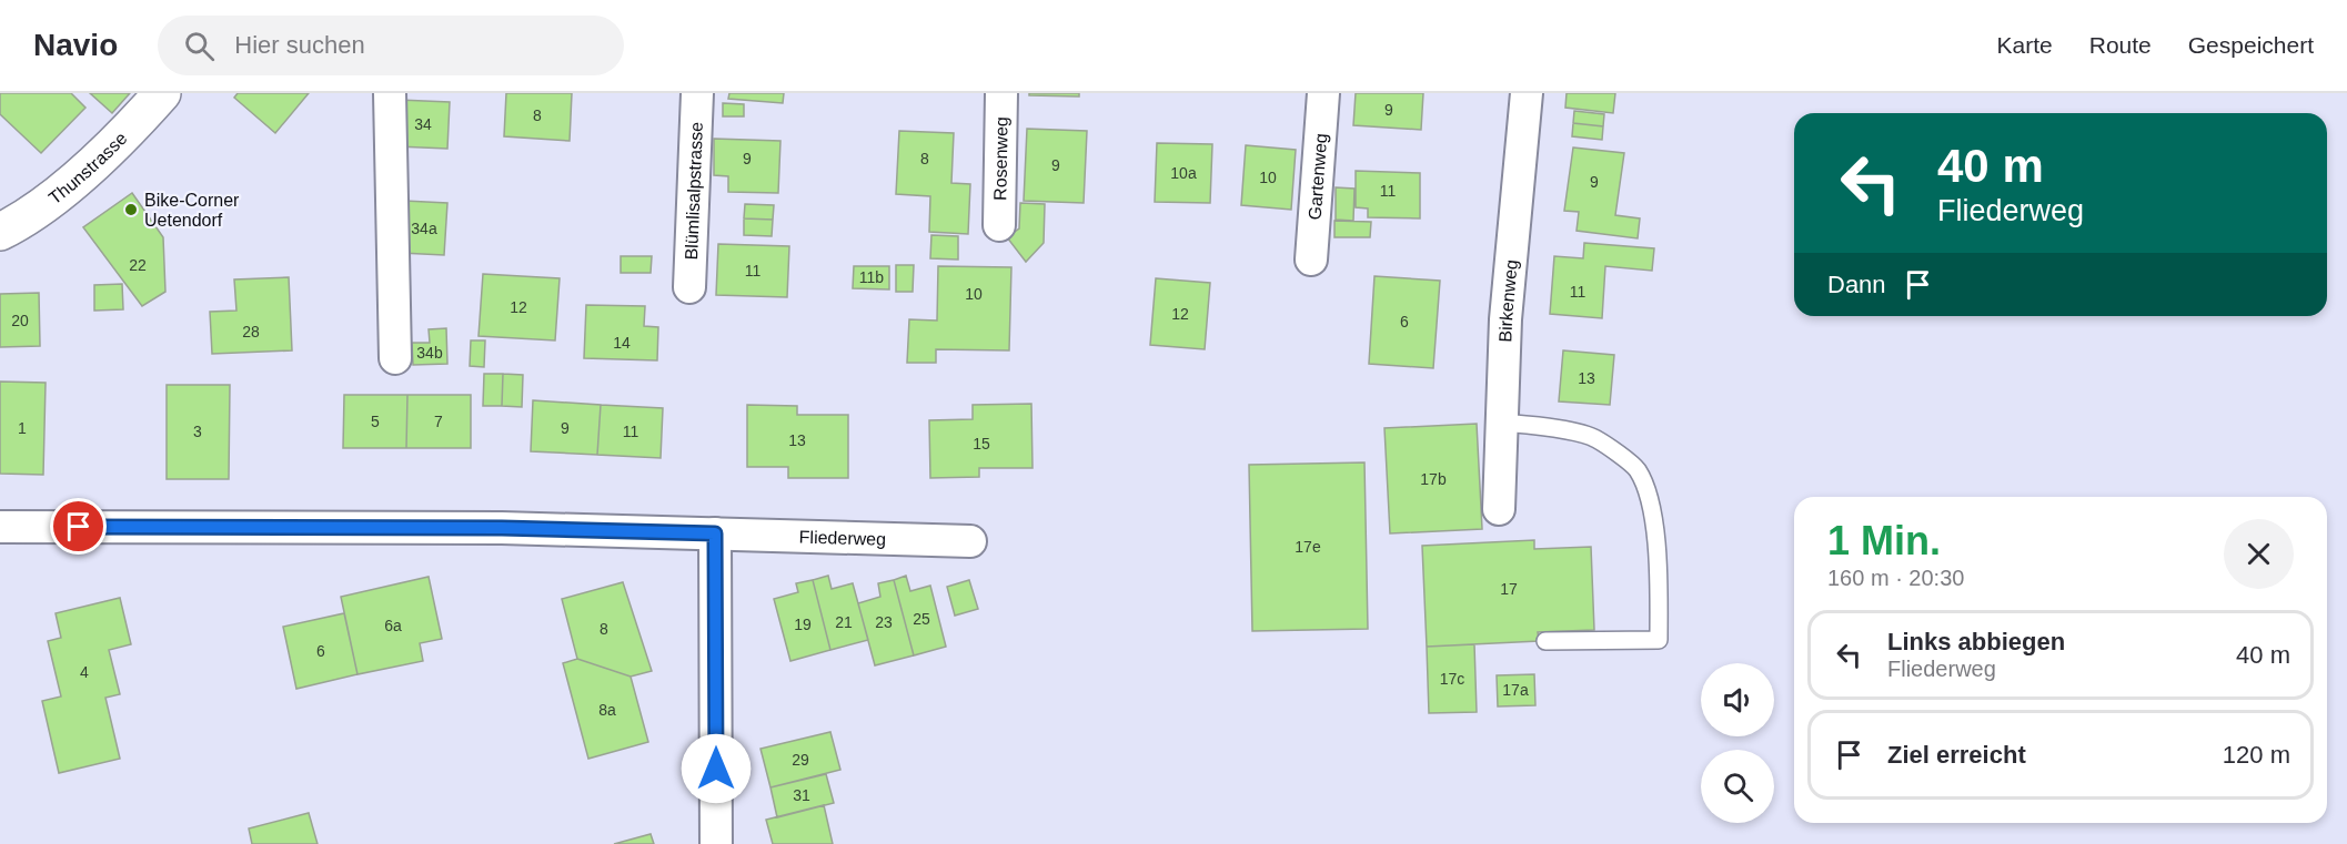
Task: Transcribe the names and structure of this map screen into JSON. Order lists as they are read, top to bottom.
{
  "streets": {
    "main road": ["Thunstrasse"],
    "street": [
      "Rosenweg",
      "Gartenweg",
      "Blümlisalpstrasse",
      "Birkenweg",
      "Fliederweg"
    ]
  },
  "places": ["Bike-Corner Uetendorf"],
  "house_numbers": [
    "9",
    "8",
    "34",
    "9",
    "8",
    "9",
    "10a",
    "10",
    "9",
    "11",
    "34a",
    "22",
    "11",
    "11b",
    "11",
    "10",
    "12",
    "12",
    "20",
    "6",
    "28",
    "14",
    "34b",
    "13",
    "5",
    "7",
    "1",
    "9",
    "3",
    "11",
    "13",
    "15",
    "17b",
    "17e",
    "17",
    "25",
    "21",
    "23",
    "19",
    "6a",
    "8",
    "6",
    "4",
    "17c",
    "17a",
    "8a",
    "29",
    "31"
  ],
  "page": {
    "header": "Navio",
    "search": "Hier suchen",
    "nav": ["Karte", "Route", "Gespeichert"],
    "turn": ["40 m", "Fliederweg"],
    "then": "Dann",
    "heading": ["1 Min.", "160 m · 20:30"],
    "list": [
      {
        "name": "Links abbiegen",
        "note": "Fliederweg",
        "value": "40 m"
      },
      {
        "name": "Ziel erreicht",
        "value": "120 m"
      }
    ]
  }
}
